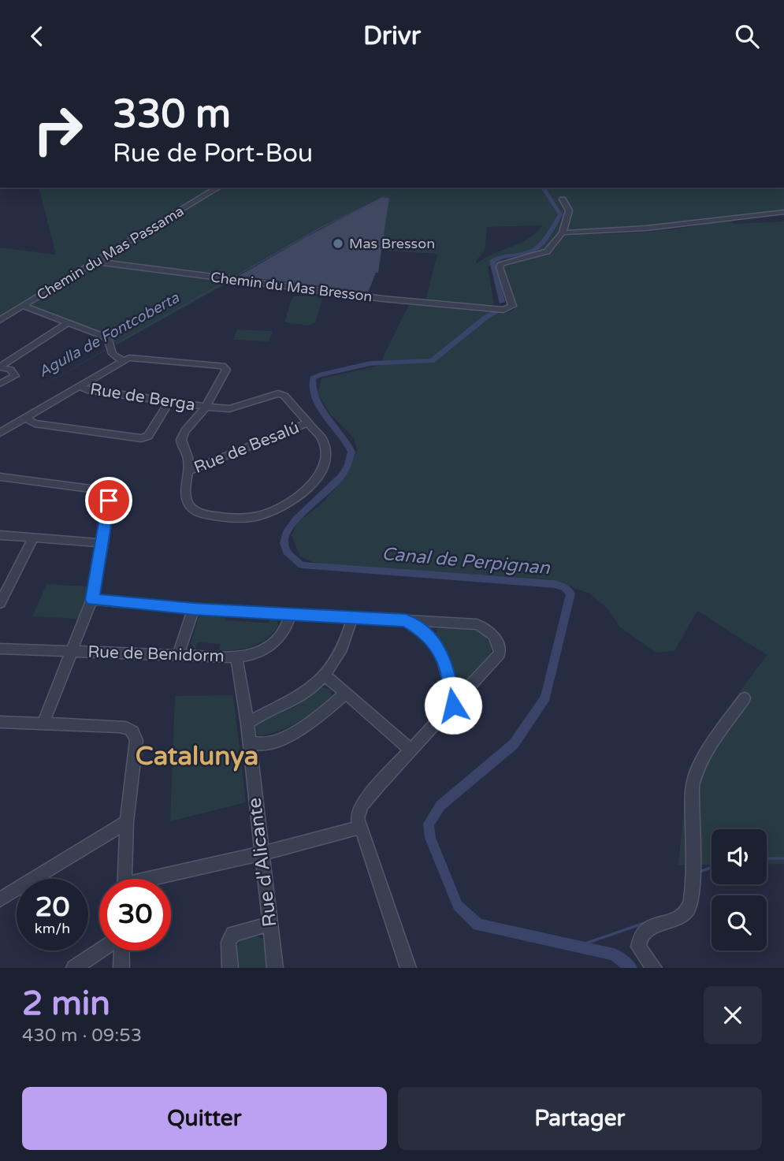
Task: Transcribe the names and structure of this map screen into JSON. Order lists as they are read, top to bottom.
{
  "streets": {
    "street": [
      "Chemin du Mas Passama",
      "Chemin du Mas Bresson",
      "Rue de Berga",
      "Rue de Besalú",
      "Rue de Benidorm",
      "Rue d'Alicante"
    ]
  },
  "crossings": [
    ["Chemin du Mas Passama", "Chemin du Mas Bresson"],
    ["Rue de Berga", "Rue de Besalú"],
    ["Rue de Benidorm", "Rue d'Alicante"]
  ],
  "districts": ["Catalunya"],
  "water": ["Agulla de Fontcoberta", "Canal de Perpignan"],
  "places": ["Mas Bresson"],
  "page": {
    "header": "Drivr",
    "turn": ["330 m", "Rue de Port-Bou"],
    "speed": "20 km/h",
    "limit": "30",
    "heading": ["2 min", "430 m · 09:53"],
    "buttons": ["Quitter", "Partager"]
  }
}
